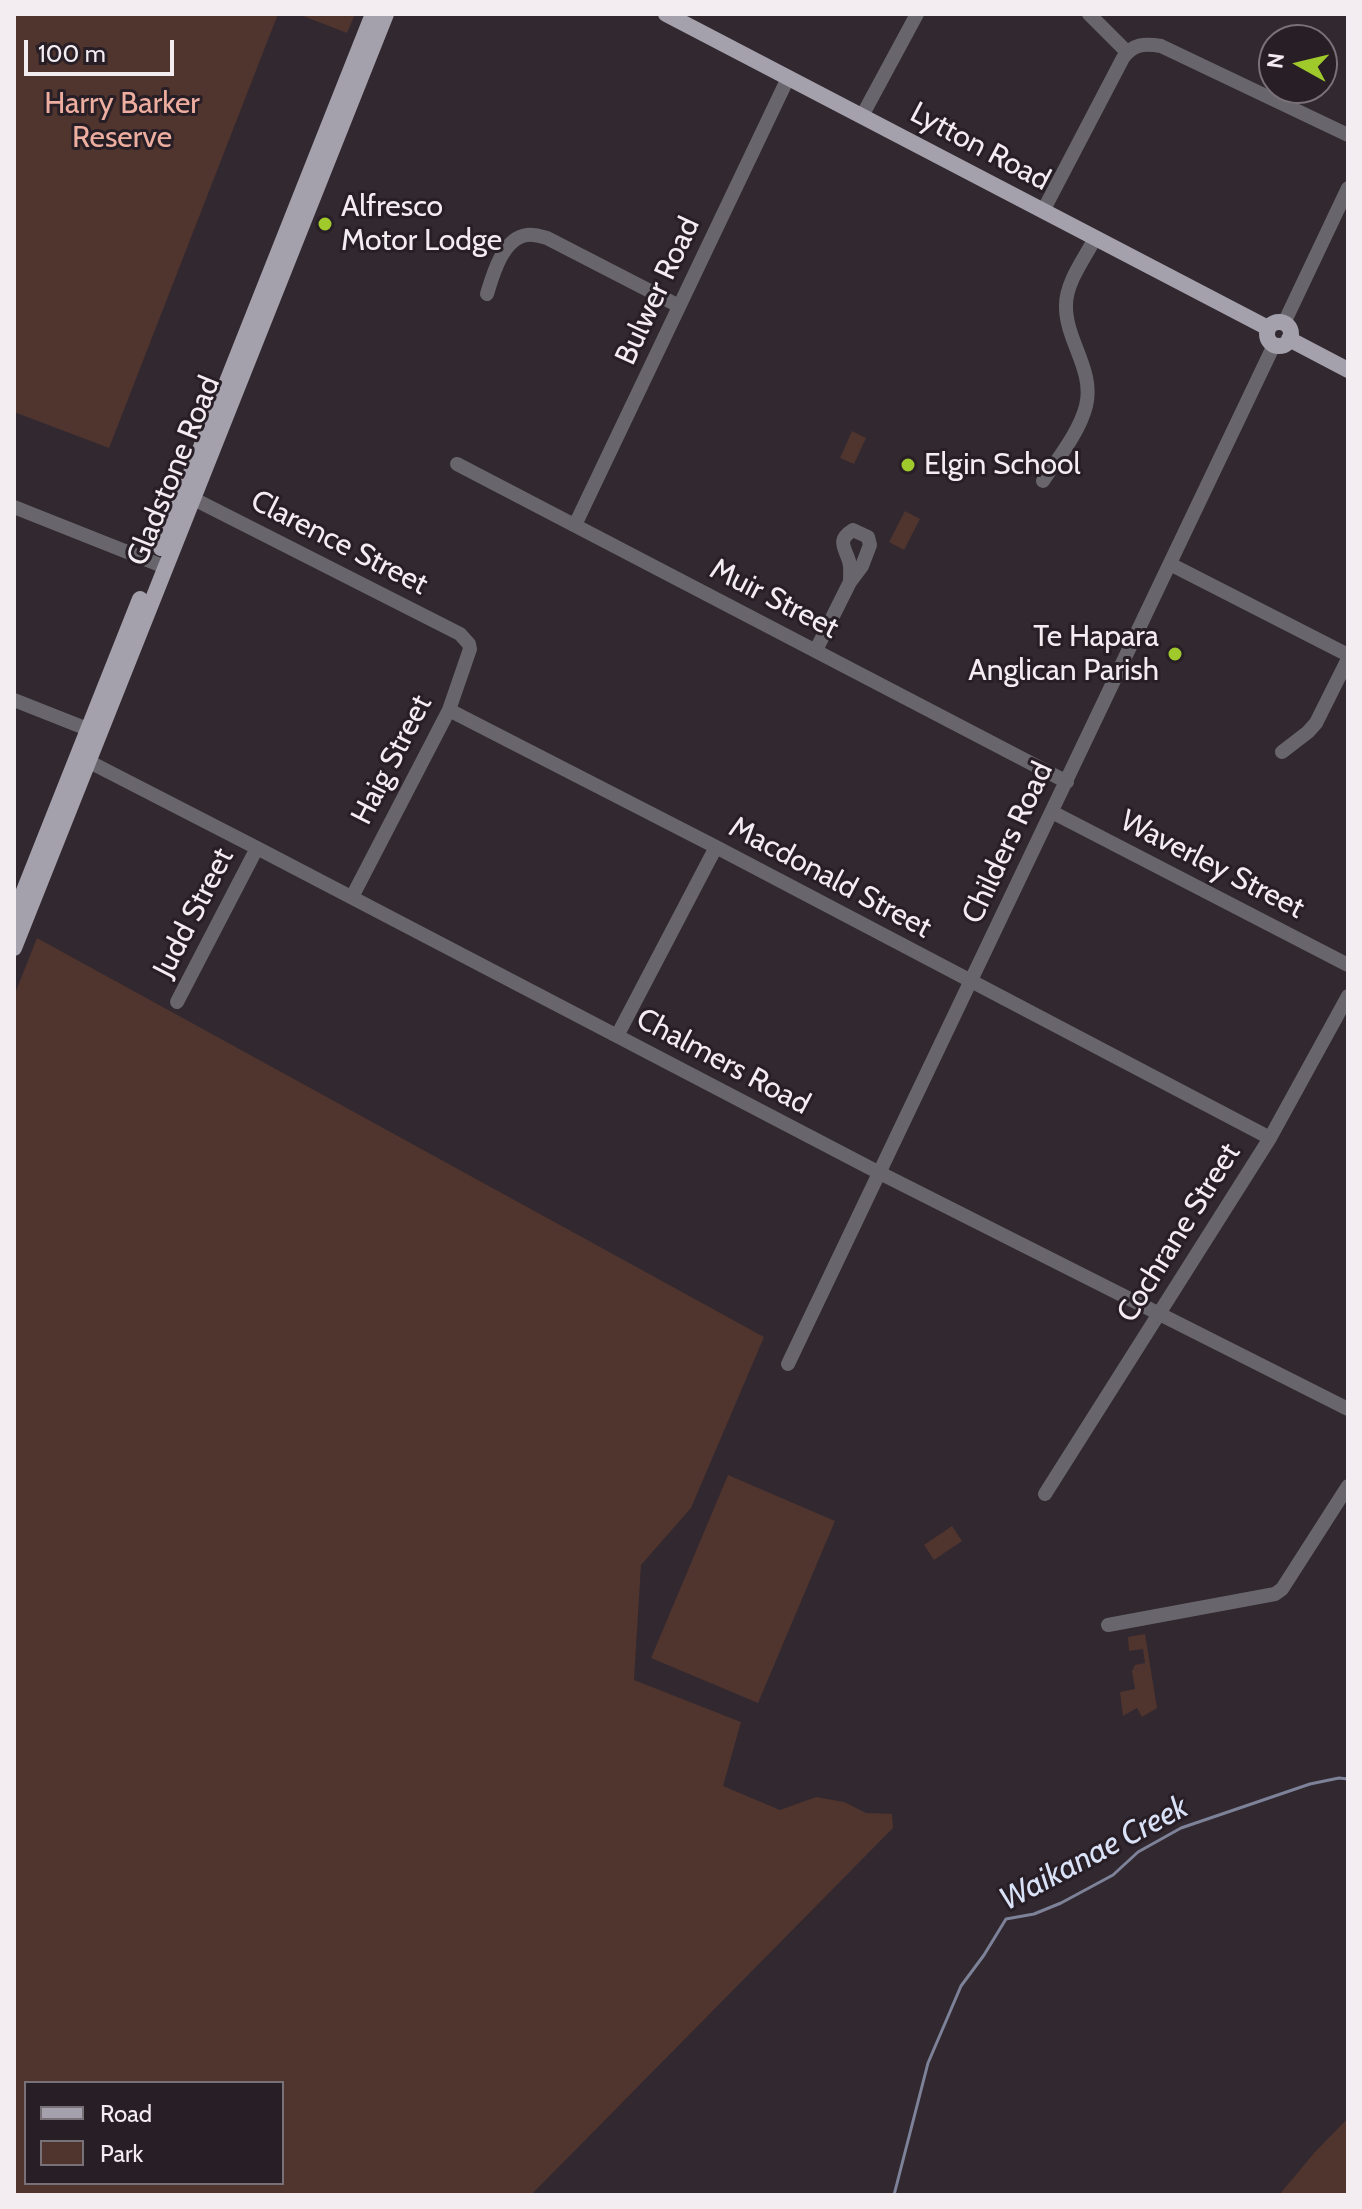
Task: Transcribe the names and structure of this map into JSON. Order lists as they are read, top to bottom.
{
  "streets": {
    "main road": ["Lytton Road", "Gladstone Road"],
    "street": [
      "Bulwer Road",
      "Clarence Street",
      "Muir Street",
      "Haig Street",
      "Childers Road",
      "Waverley Street",
      "Macdonald Street",
      "Judd Street",
      "Chalmers Road",
      "Cochrane Street"
    ]
  },
  "crossings": [
    ["Lytton Road", "Bulwer Road"],
    ["Lytton Road", "Childers Road"],
    ["Bulwer Road", "Muir Street"],
    ["Gladstone Road", "Clarence Street"],
    ["Gladstone Road", "Chalmers Road"],
    ["Clarence Street", "Haig Street"],
    ["Muir Street", "Childers Road"],
    ["Haig Street", "Macdonald Street"],
    ["Haig Street", "Chalmers Road"],
    ["Childers Road", "Waverley Street"],
    ["Childers Road", "Macdonald Street"],
    ["Childers Road", "Chalmers Road"],
    ["Macdonald Street", "Cochrane Street"],
    ["Judd Street", "Chalmers Road"],
    ["Chalmers Road", "Cochrane Street"]
  ],
  "water": ["Waikanae Creek"],
  "parks": ["Harry Barker Reserve"],
  "places": ["Alfresco Motor Lodge", "Elgin School", "Te Hapara Anglican Parish"],
  "legend": ["Road", "Park"],
  "scale_bar": "100 m",
  "north": "left"
}
